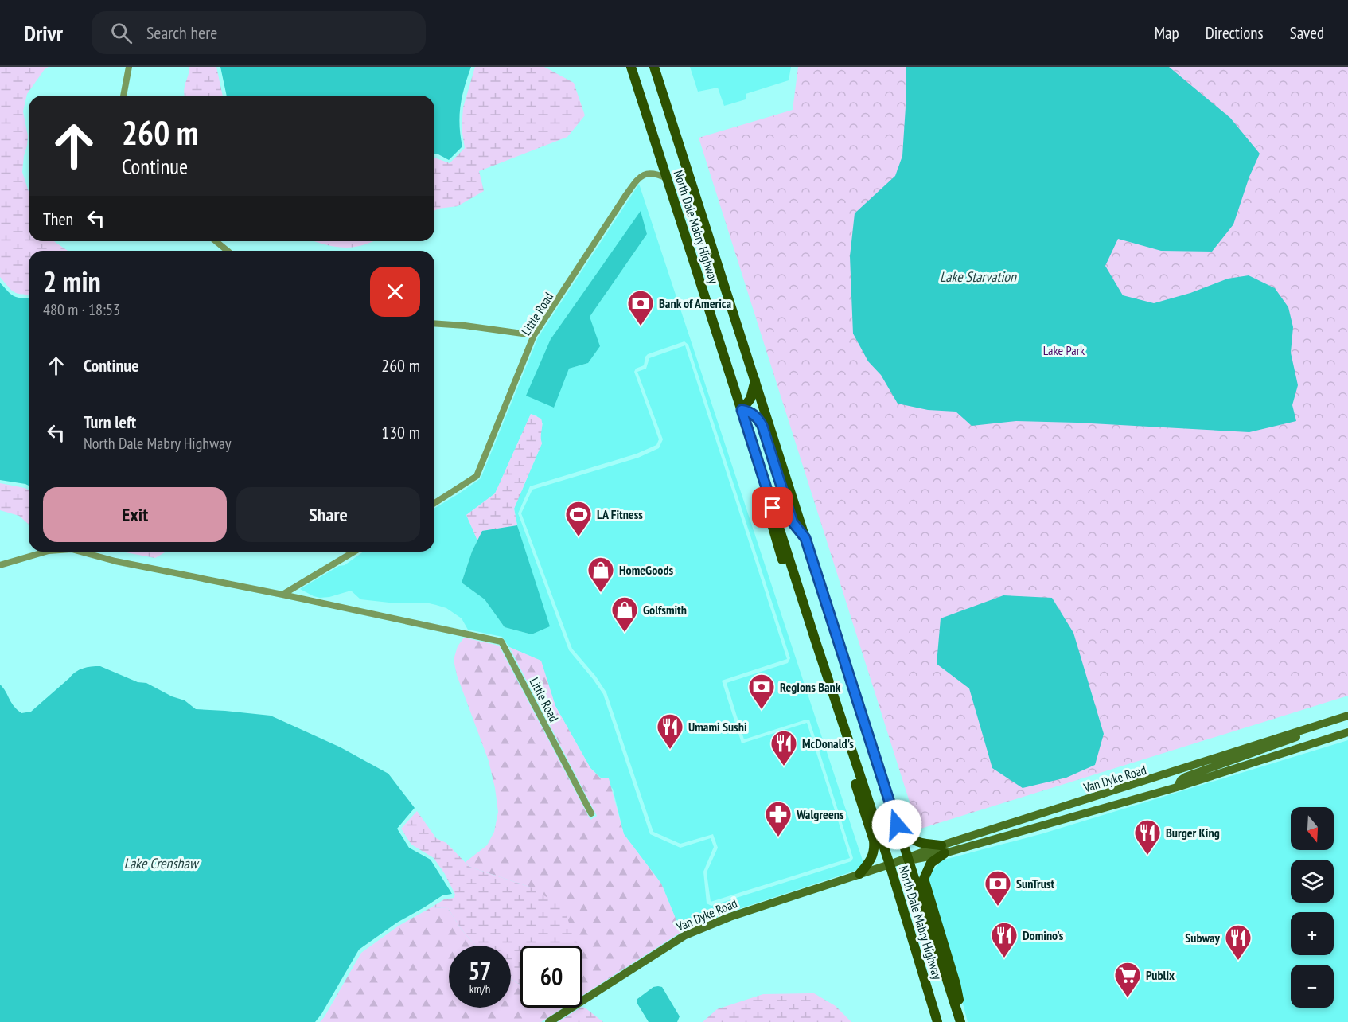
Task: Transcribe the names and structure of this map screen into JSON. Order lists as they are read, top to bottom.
{
  "streets": {
    "main road": ["North Dale Mabry Highway", "Van Dyke Road"],
    "street": ["Little Road"]
  },
  "crossings": [
    ["North Dale Mabry Highway", "Little Road"],
    ["North Dale Mabry Highway", "Van Dyke Road"]
  ],
  "water": ["Lake Starvation", "Lake Crenshaw"],
  "parks": ["Lake Park"],
  "places": {
    "bank": ["Bank of America", "Regions Bank", "SunTrust"],
    "sports": ["LA Fitness"],
    "shop": ["HomeGoods", "Golfsmith"],
    "restaurant": [
      "Umami Sushi",
      "McDonald's",
      "Burger King",
      "Domino's",
      "Subway"
    ],
    "pharmacy": ["Walgreens"],
    "supermarket": ["Publix"]
  },
  "north": "bottom",
  "page": {
    "header": "Drivr",
    "search": "Search here",
    "nav": ["Map", "Directions", "Saved"],
    "turn": ["260 m", "Continue"],
    "then": "Then",
    "heading": ["2 min", "480 m · 18:53"],
    "list": [
      {
        "name": "Continue",
        "value": "260 m"
      },
      {
        "name": "Turn left",
        "note": "North Dale Mabry Highway",
        "value": "130 m"
      }
    ],
    "buttons": ["Exit", "Share"],
    "map_buttons": ["+", "−"],
    "speed": "57 km/h",
    "limit": "60"
  }
}
